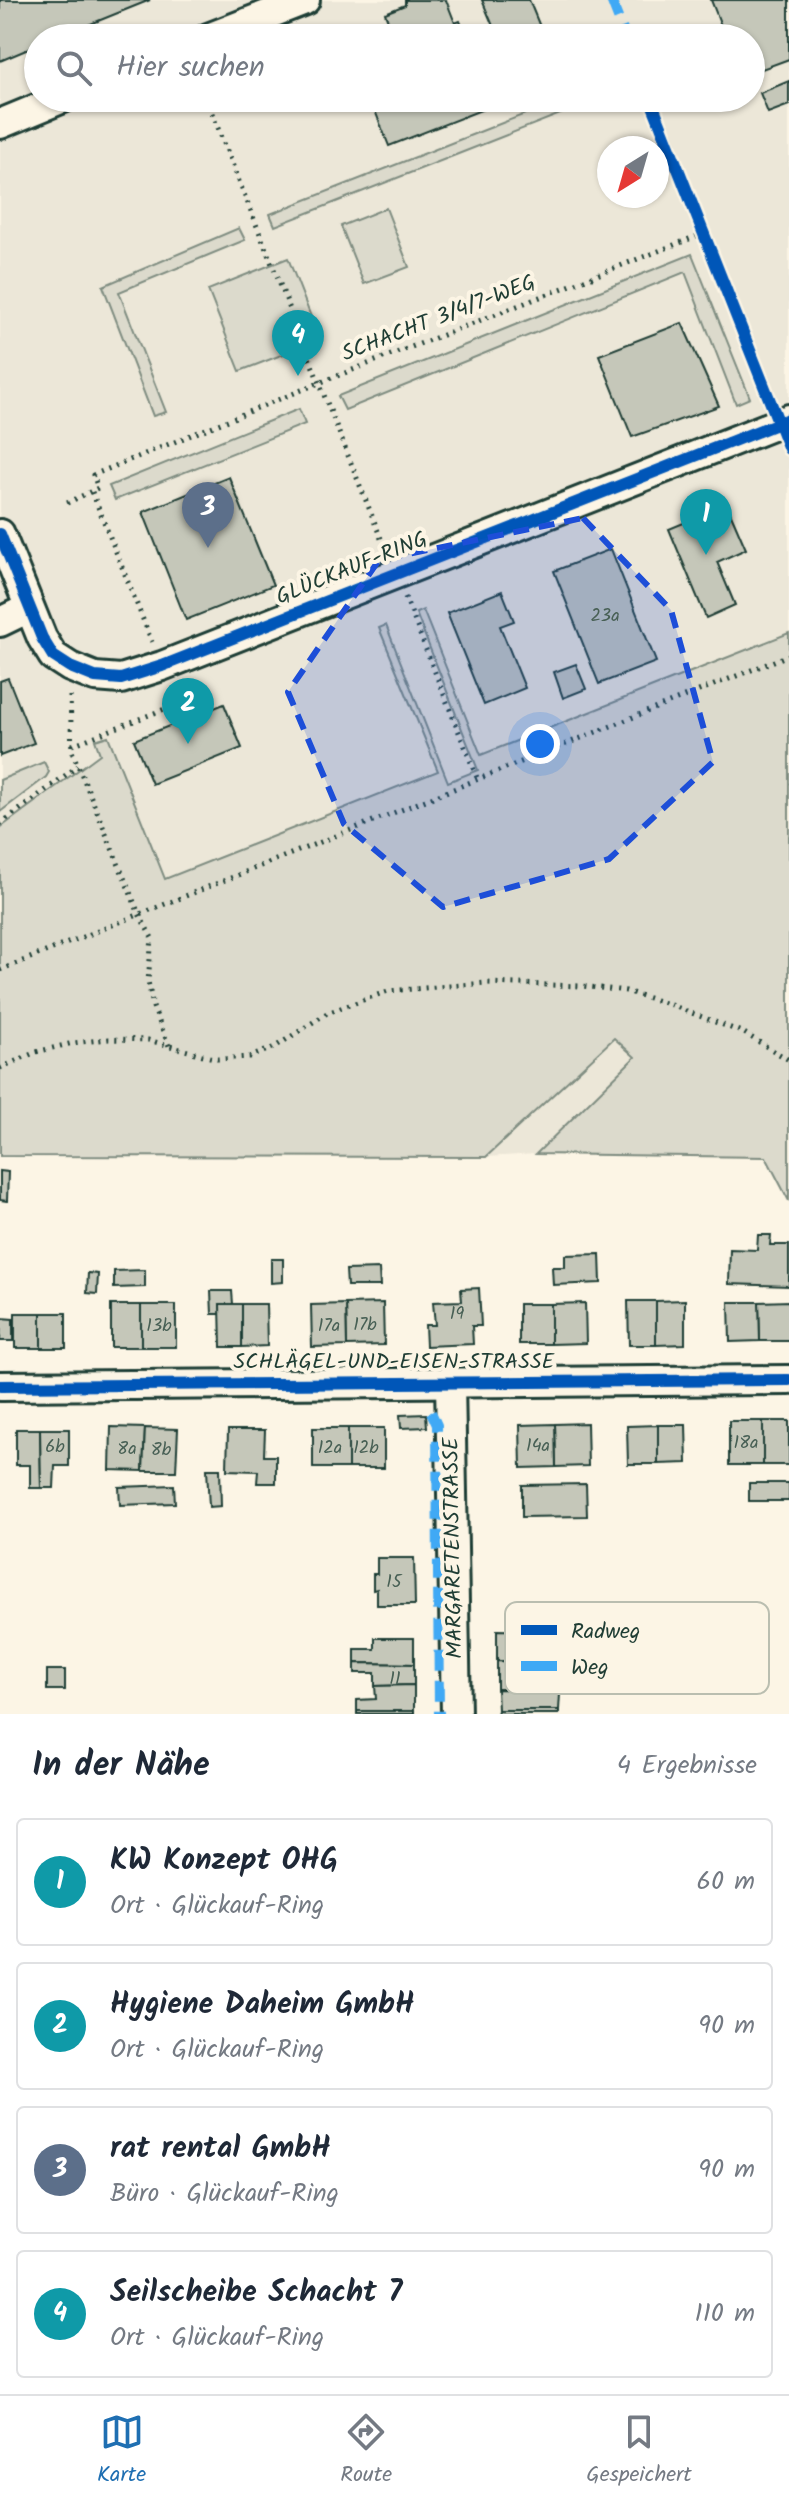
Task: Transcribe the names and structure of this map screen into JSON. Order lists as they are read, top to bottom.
{
  "streets": {
    "street": ["GLÜCKAUF-RING", "SCHLÄGEL-UND-EISEN-STRASSE", "MARGARETENSTRASSE"],
    "path": ["SCHACHT 3/4/7-WEG"]
  },
  "crossings": [
    ["SCHLÄGEL-UND-EISEN-STRASSE", "MARGARETENSTRASSE"]
  ],
  "house_numbers": [
    "23a",
    "19",
    "17b",
    "13b",
    "17a",
    "18a",
    "14a",
    "6b",
    "12a",
    "12b",
    "8a",
    "8b",
    "15",
    "11"
  ],
  "legend": ["Radweg", "Weg"],
  "north": "bottom left",
  "page": {
    "search": "Hier suchen",
    "pins": [
      "4",
      "3",
      "1",
      "2"
    ],
    "heading": ["In der Nähe", "4 Ergebnisse"],
    "list": [
      {
        "mark": "1",
        "name": "KW Konzept OHG",
        "note": "Ort · Glückauf-Ring",
        "value": "60 m"
      },
      {
        "mark": "2",
        "name": "Hygiene Daheim GmbH",
        "note": "Ort · Glückauf-Ring",
        "value": "90 m"
      },
      {
        "mark": "3",
        "name": "rat rental GmbH",
        "note": "Büro · Glückauf-Ring",
        "value": "90 m"
      },
      {
        "mark": "4",
        "name": "Seilscheibe Schacht 7",
        "note": "Ort · Glückauf-Ring",
        "value": "110 m"
      }
    ],
    "nav": ["Karte", "Route", "Gespeichert"]
  }
}
